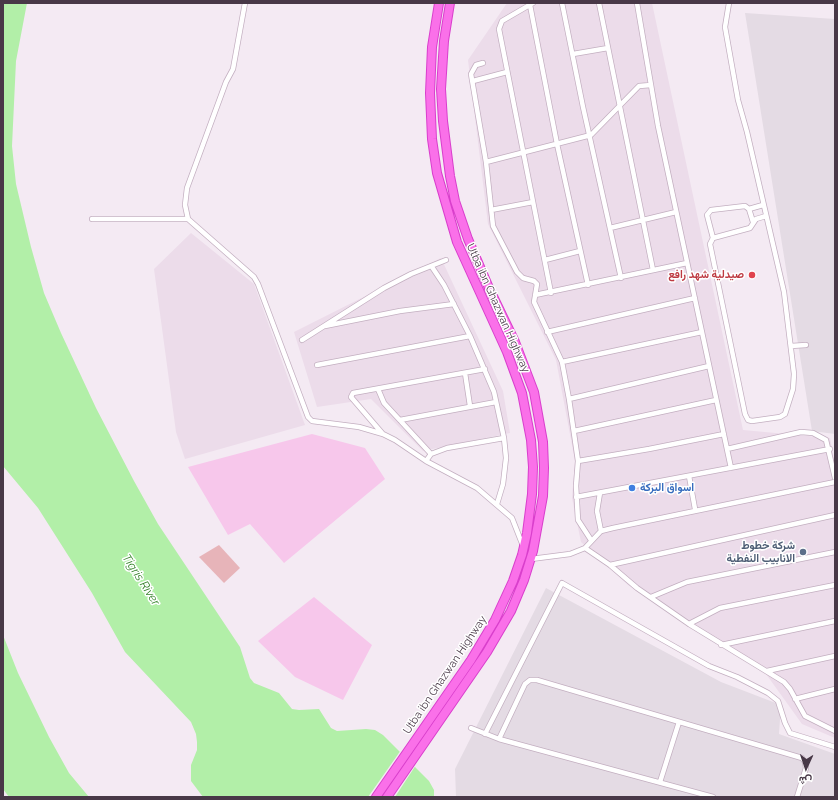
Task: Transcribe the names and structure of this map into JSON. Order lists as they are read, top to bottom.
{
  "streets": {
    "highway": ["Utba ibn Ghazwan Highway"]
  },
  "water": ["Tigris River"],
  "places": ["صيدلية شهد رافع", "اسواق البركة", "شركة خطوط الانابيب النفطية"],
  "north": "bottom"
}
